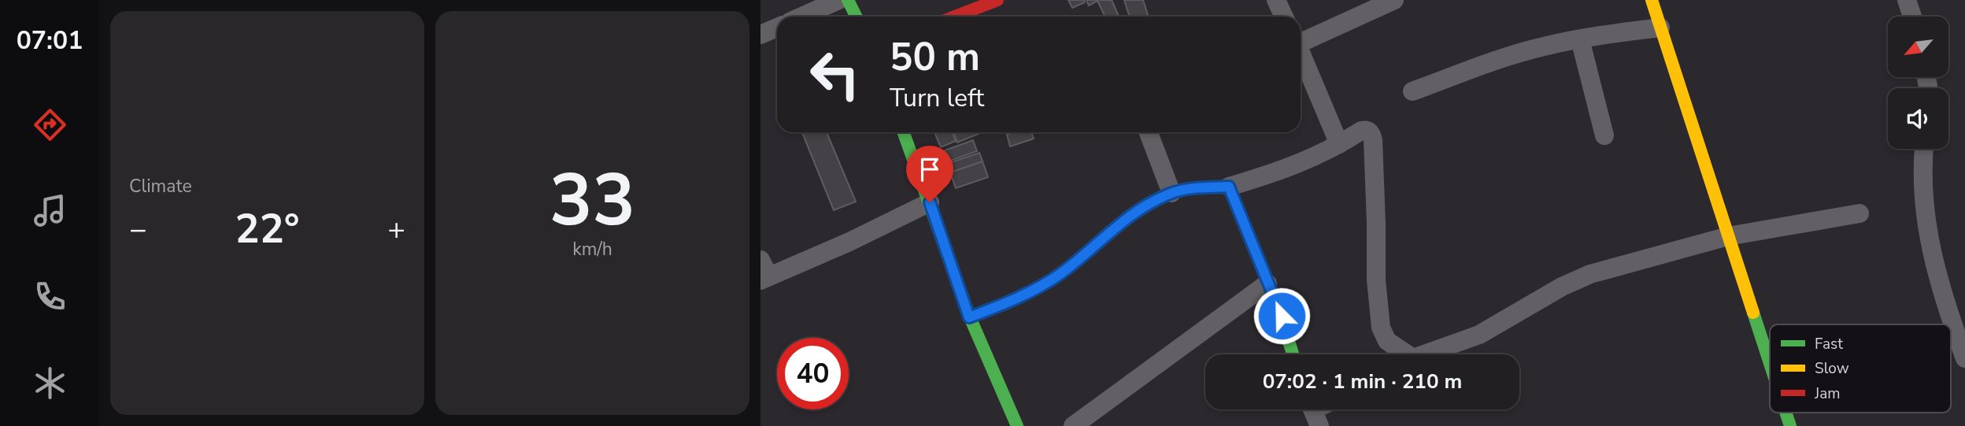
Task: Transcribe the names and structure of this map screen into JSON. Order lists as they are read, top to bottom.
{
  "legend": ["Fast", "Slow", "Jam"],
  "north": "bottom left",
  "page": {
    "tabs": "07:01",
    "tile": [
      "Climate",
      ["33", "km/h"]
    ],
    "turn": ["50 m", "Turn left"],
    "heat": ["−", "22°", "+"],
    "limit": "40",
    "trip": "07:02 · 1 min · 210 m"
  }
}
